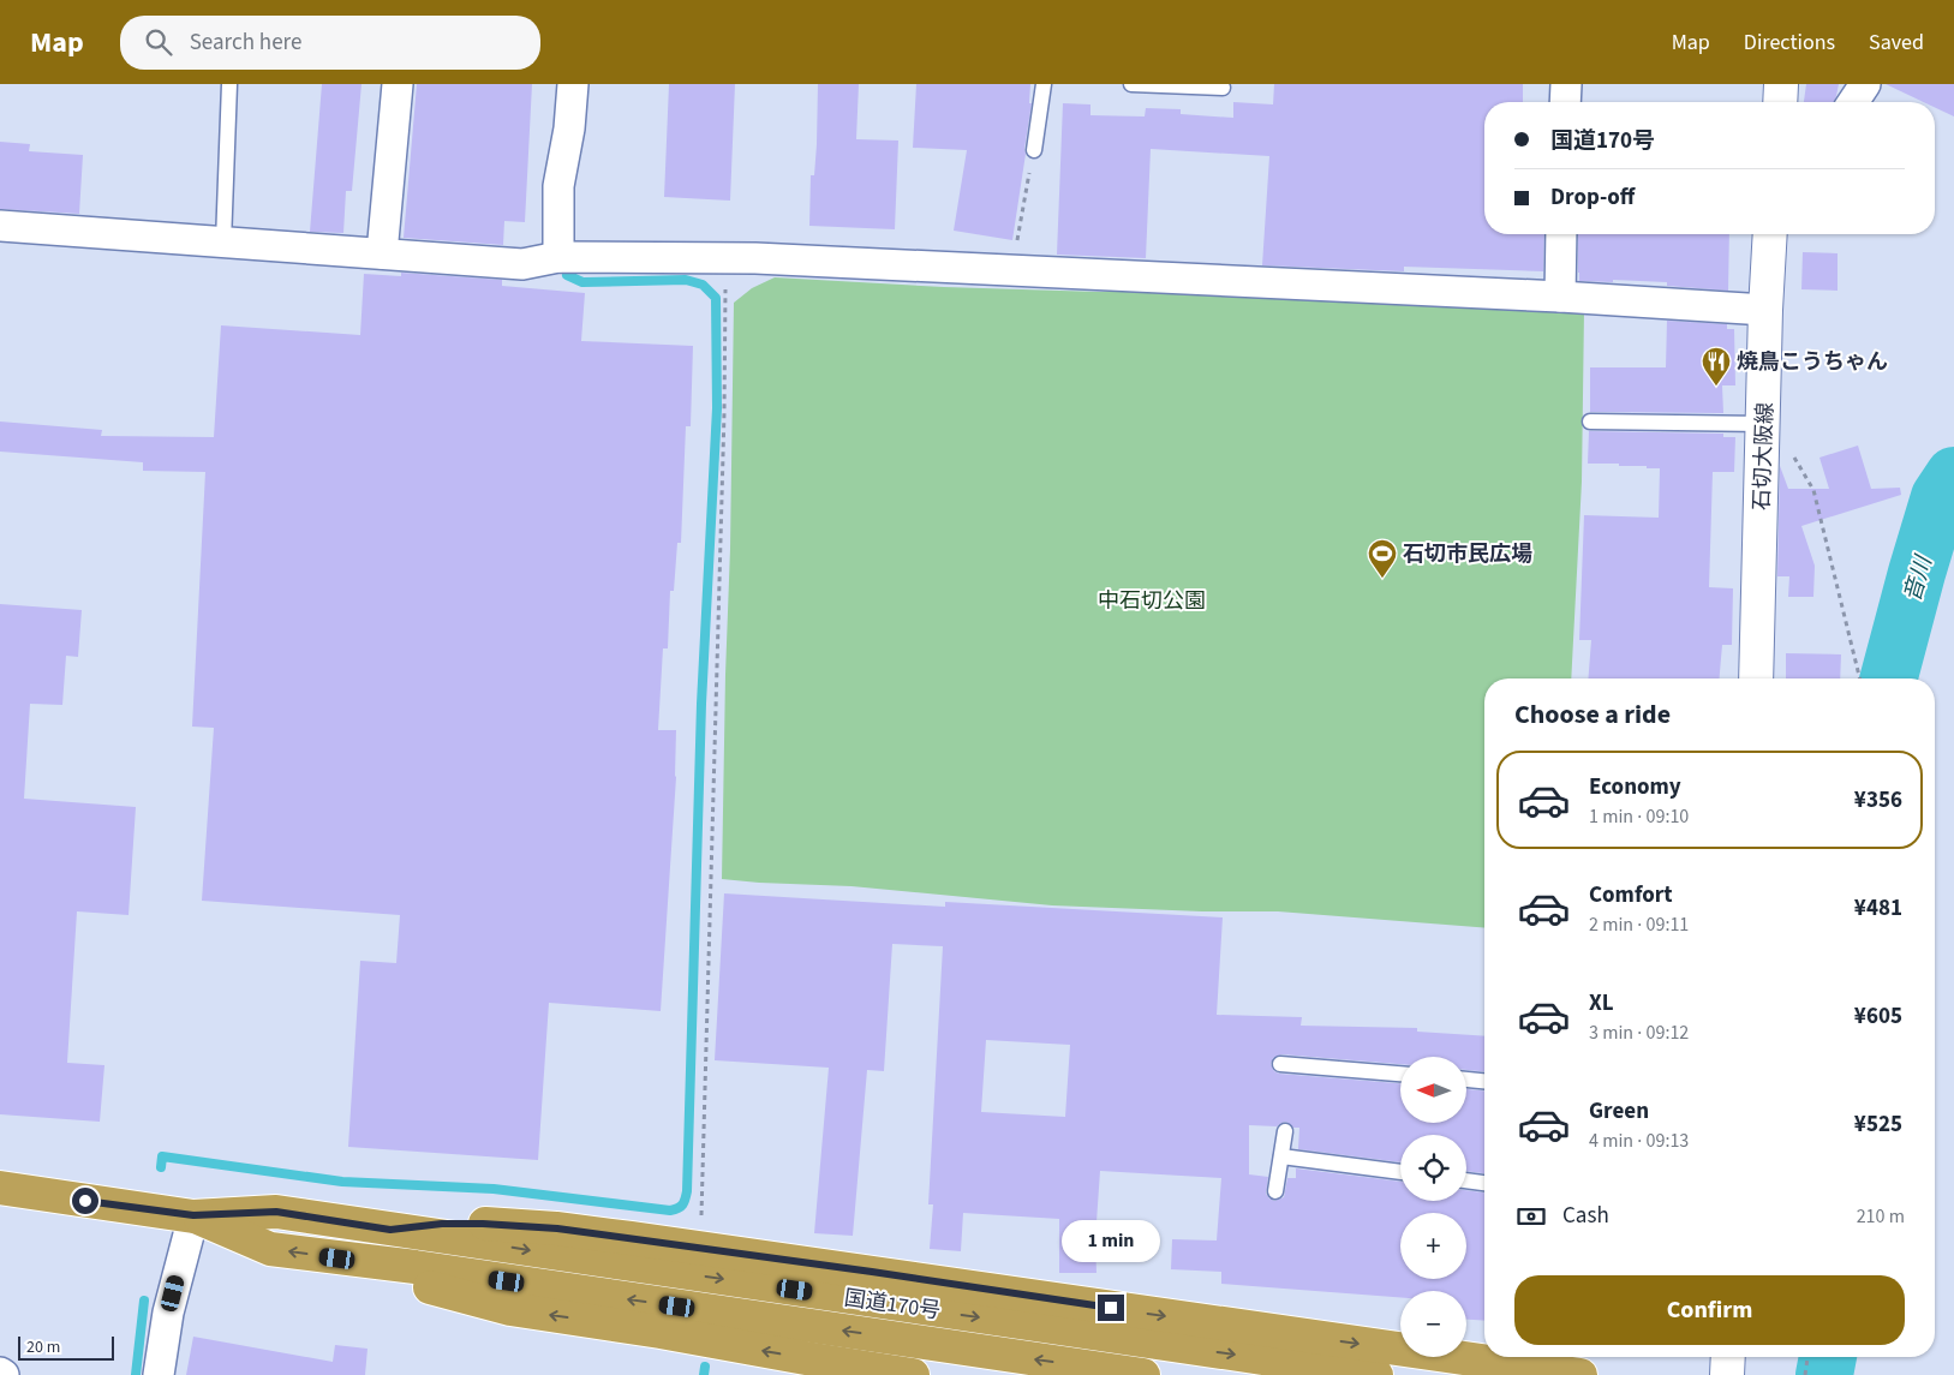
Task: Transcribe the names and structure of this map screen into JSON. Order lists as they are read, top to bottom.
{
  "streets": {
    "highway": ["国道170号"],
    "main road": ["石切大阪線"]
  },
  "water": ["音川"],
  "parks": ["中石切公園"],
  "places": {
    "restaurant": ["焼鳥こうちゃん"],
    "sports": ["石切市民広場"]
  },
  "scale_bar": "20 m",
  "north": "left",
  "page": {
    "header": "Map",
    "search": "Search here",
    "nav": ["Map", "Directions", "Saved"],
    "banner": ["国道170号", "Drop-off"],
    "heading": "Choose a ride",
    "list": [
      {
        "name": "Economy",
        "note": "1 min · 09:10",
        "value": "¥356"
      },
      {
        "name": "Comfort",
        "note": "2 min · 09:11",
        "value": "¥481"
      },
      {
        "name": "XL",
        "note": "3 min · 09:12",
        "value": "¥605"
      },
      {
        "name": "Green",
        "note": "4 min · 09:13",
        "value": "¥525"
      }
    ],
    "map_buttons": ["+", "−"],
    "pay": ["Cash", "210 m"],
    "bubble": "1 min",
    "buttons": "Confirm",
    "scale": "20 m"
  }
}
